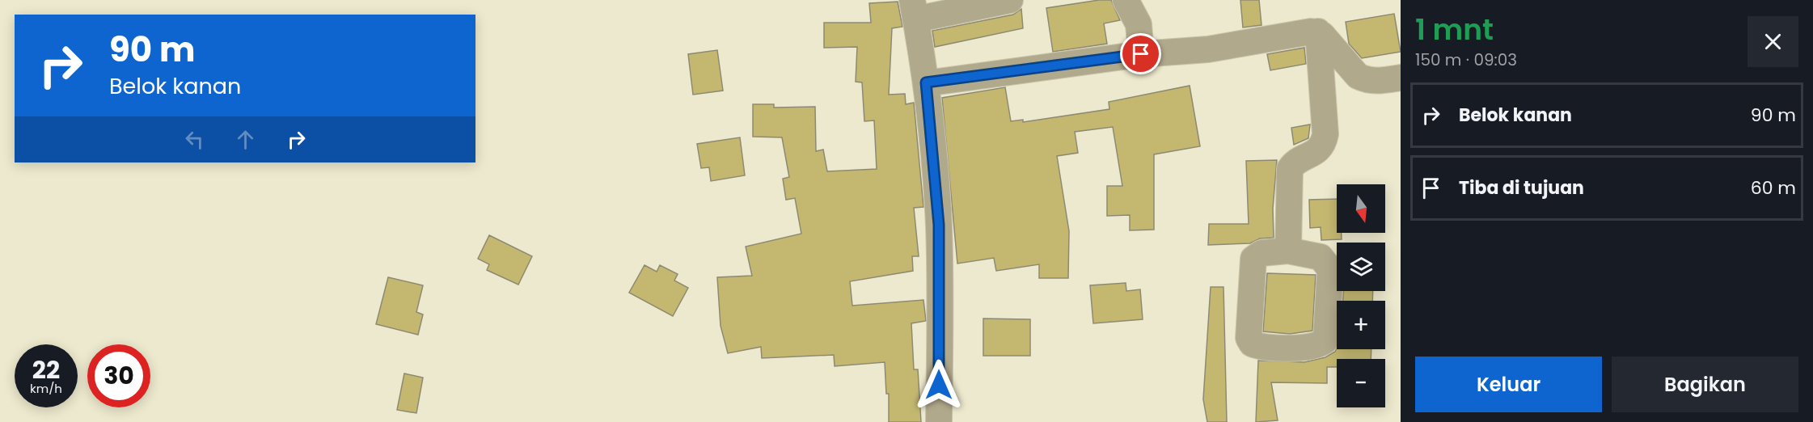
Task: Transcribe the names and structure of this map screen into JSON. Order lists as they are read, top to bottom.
{
  "north": "bottom",
  "page": {
    "heading": ["1 mnt", "150 m · 09:03"],
    "turn": ["90 m", "Belok kanan"],
    "list": [
      {
        "name": "Belok kanan",
        "value": "90 m"
      },
      {
        "name": "Tiba di tujuan",
        "value": "60 m"
      }
    ],
    "map_buttons": ["+", "−"],
    "speed": "22 km/h",
    "limit": "30",
    "buttons": ["Keluar", "Bagikan"]
  }
}
